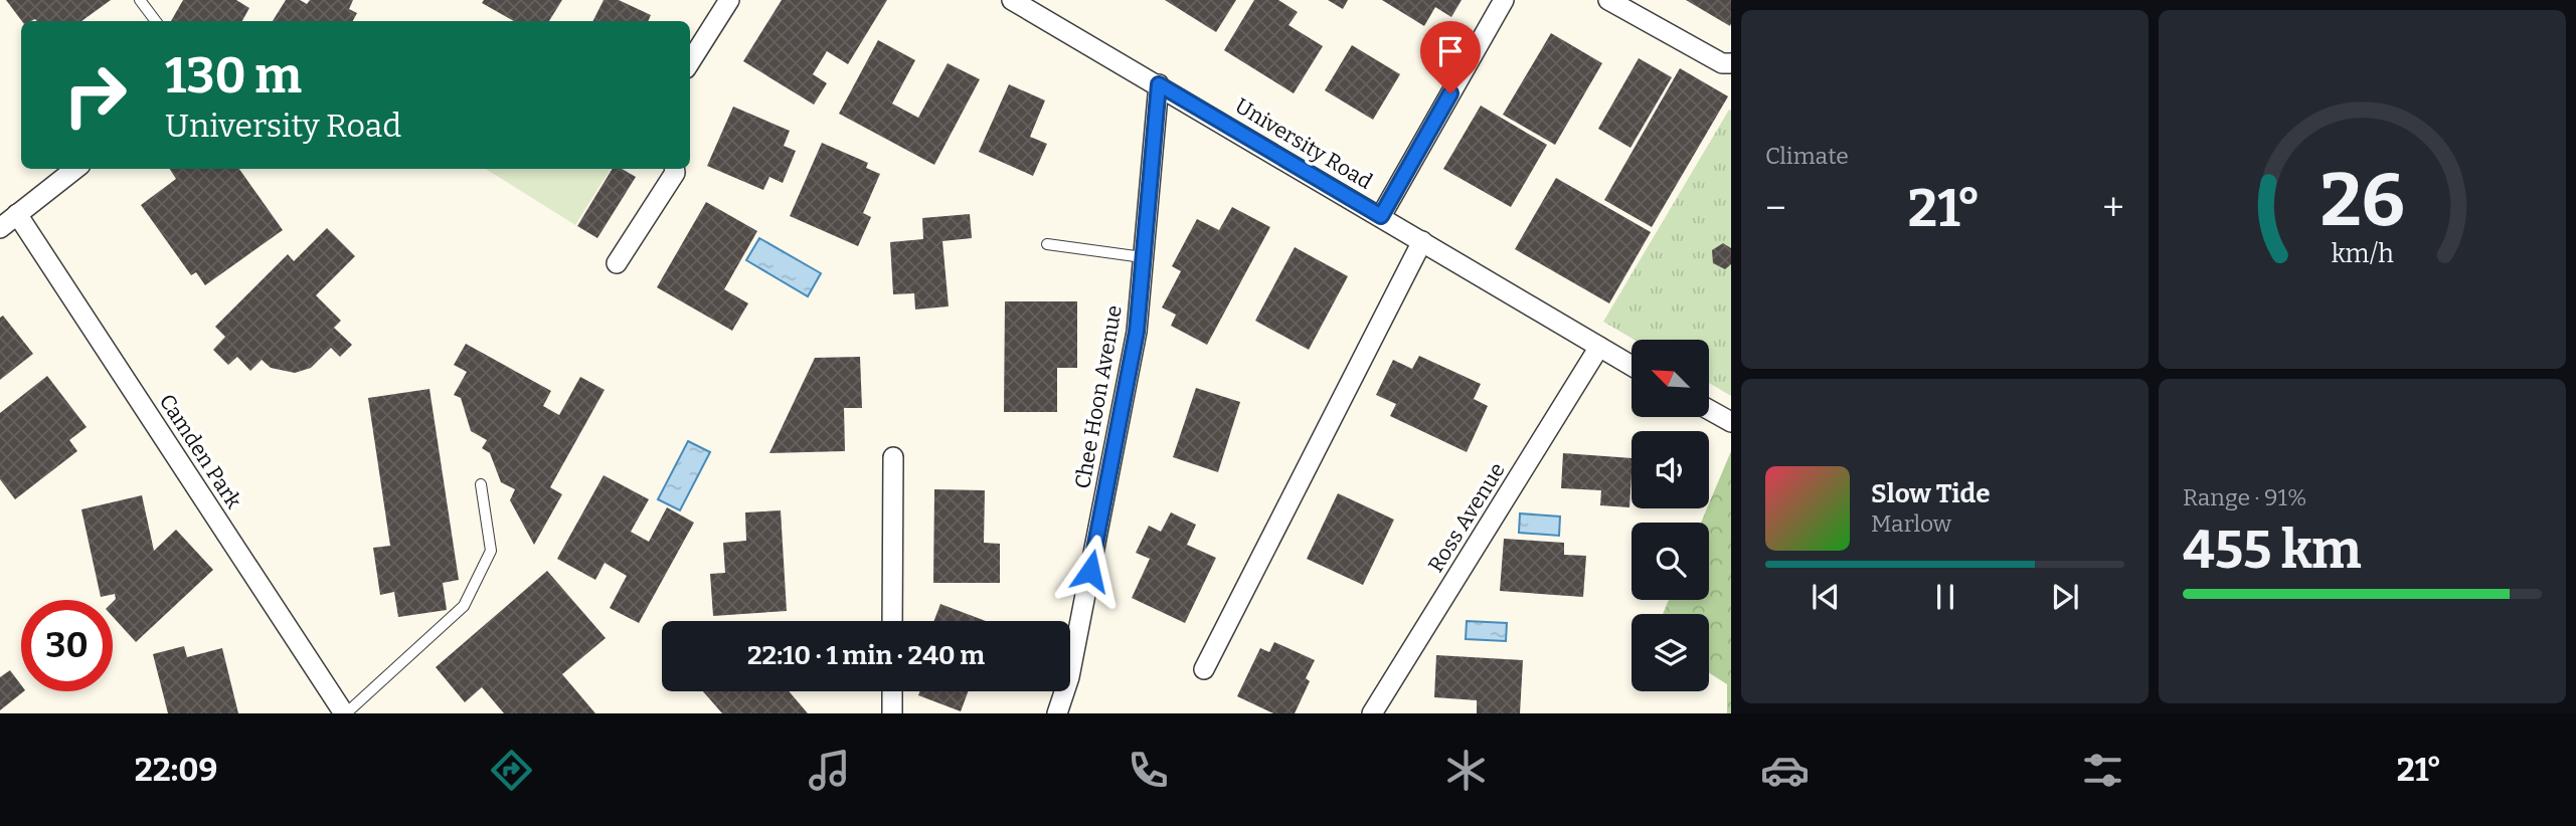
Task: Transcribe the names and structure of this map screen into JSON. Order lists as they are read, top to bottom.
{
  "streets": {
    "street": [
      "University Road",
      "Chee Hoon Avenue",
      "Camden Park",
      "Ross Avenue"
    ]
  },
  "crossings": [
    ["University Road", "Chee Hoon Avenue"],
    ["University Road", "Ross Avenue"]
  ],
  "north": "top left",
  "page": {
    "tile": [
      "Climate",
      ["Range · 91%", "455 km"]
    ],
    "turn": ["130 m", "University Road"],
    "heat": ["−", "21°", "+"],
    "song": ["Slow Tide", "Marlow"],
    "limit": "30",
    "trip": "22:10 · 1 min · 240 m",
    "tabs": ["22:09", "21°"],
    "gauge": ["26", "km/h"]
  }
}
